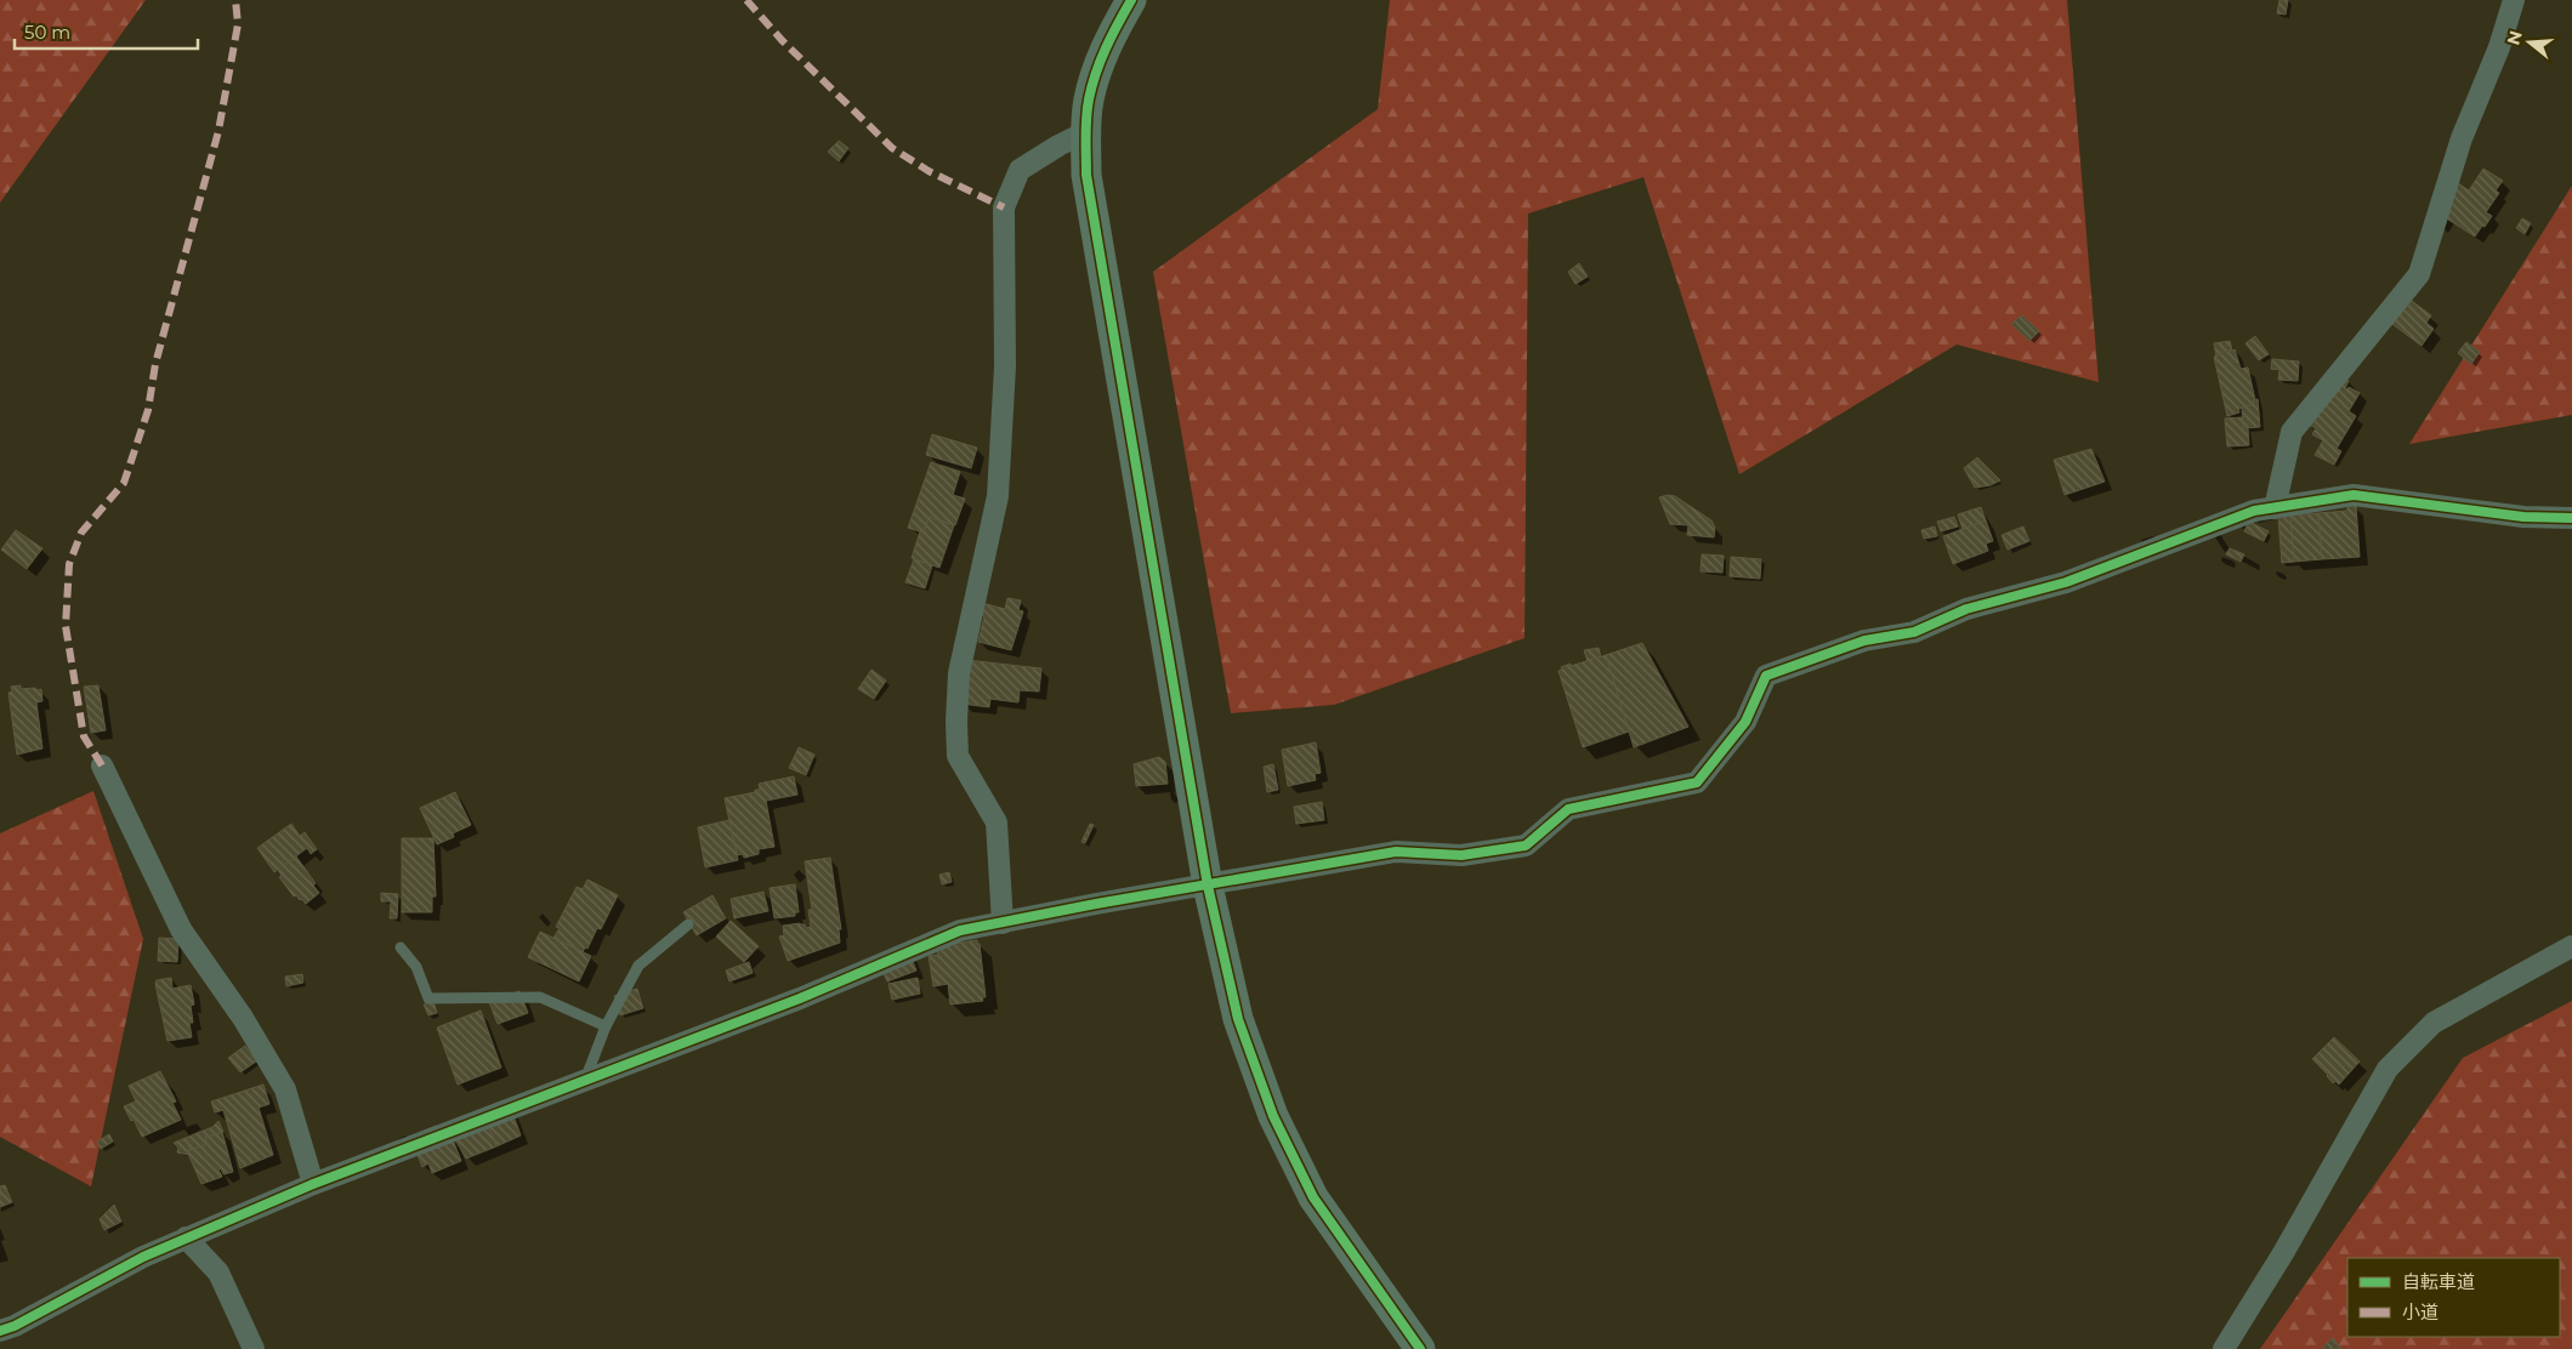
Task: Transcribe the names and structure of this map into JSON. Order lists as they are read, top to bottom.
{
  "legend": ["自転車道", "小道"],
  "scale_bar": "50 m",
  "north": "left"
}
